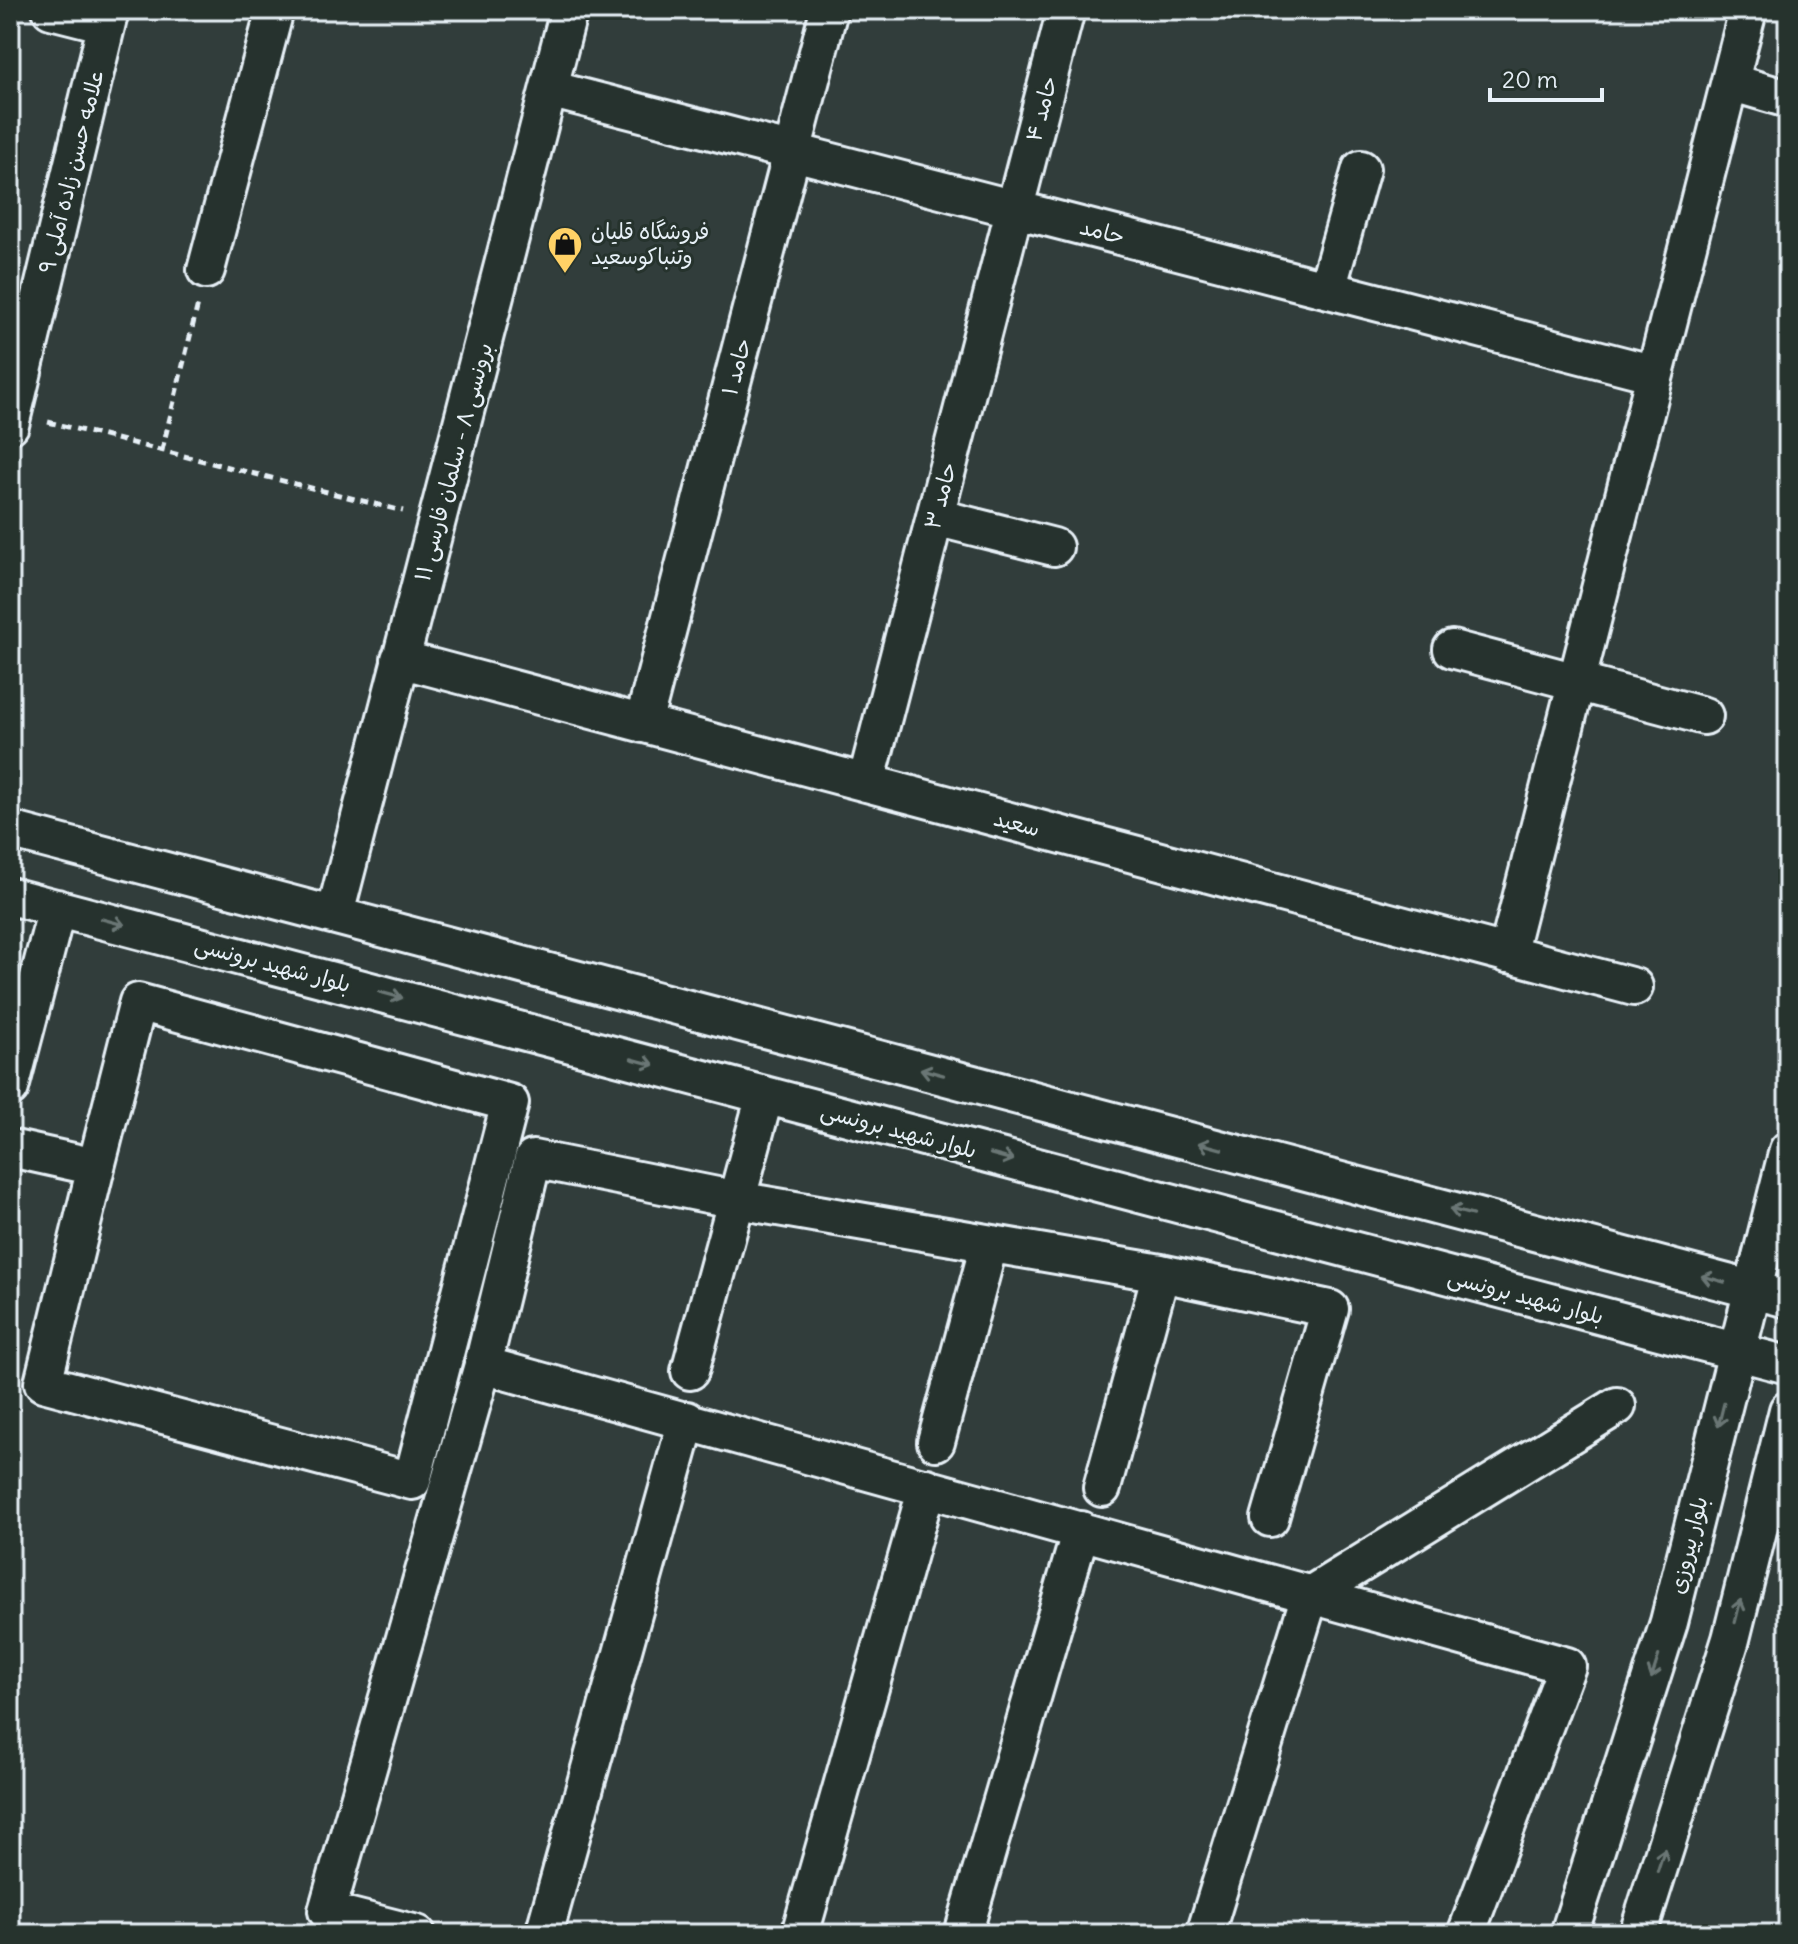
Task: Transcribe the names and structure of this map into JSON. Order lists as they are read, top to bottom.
{
  "streets": {
    "street": [
      "حامد ۴",
      "علامه حسن زاده آملی ۹",
      "حامد",
      "حامد ۱",
      "برونسی ۸ - سلمان فارسی ۱۱",
      "حامد ۳",
      "سعید",
      "بلوار شهید برونسی",
      "بلوار پیروزی"
    ]
  },
  "crossings": [
    ["حامد ۴", "حامد"],
    ["حامد ۴", "حامد ۳"],
    ["حامد", "حامد ۱"],
    ["حامد", "برونسی ۸ - سلمان فارسی ۱۱"],
    ["حامد", "حامد ۳"],
    ["حامد ۱", "سعید"],
    ["برونسی ۸ - سلمان فارسی ۱۱", "سعید"],
    ["حامد ۳", "سعید"],
    ["بلوار شهید برونسی", "بلوار پیروزی"]
  ],
  "places": {
    "shop": ["فروشگاه قلیان وتنباکوسعید"]
  },
  "scale_bar": "20 m"
}
